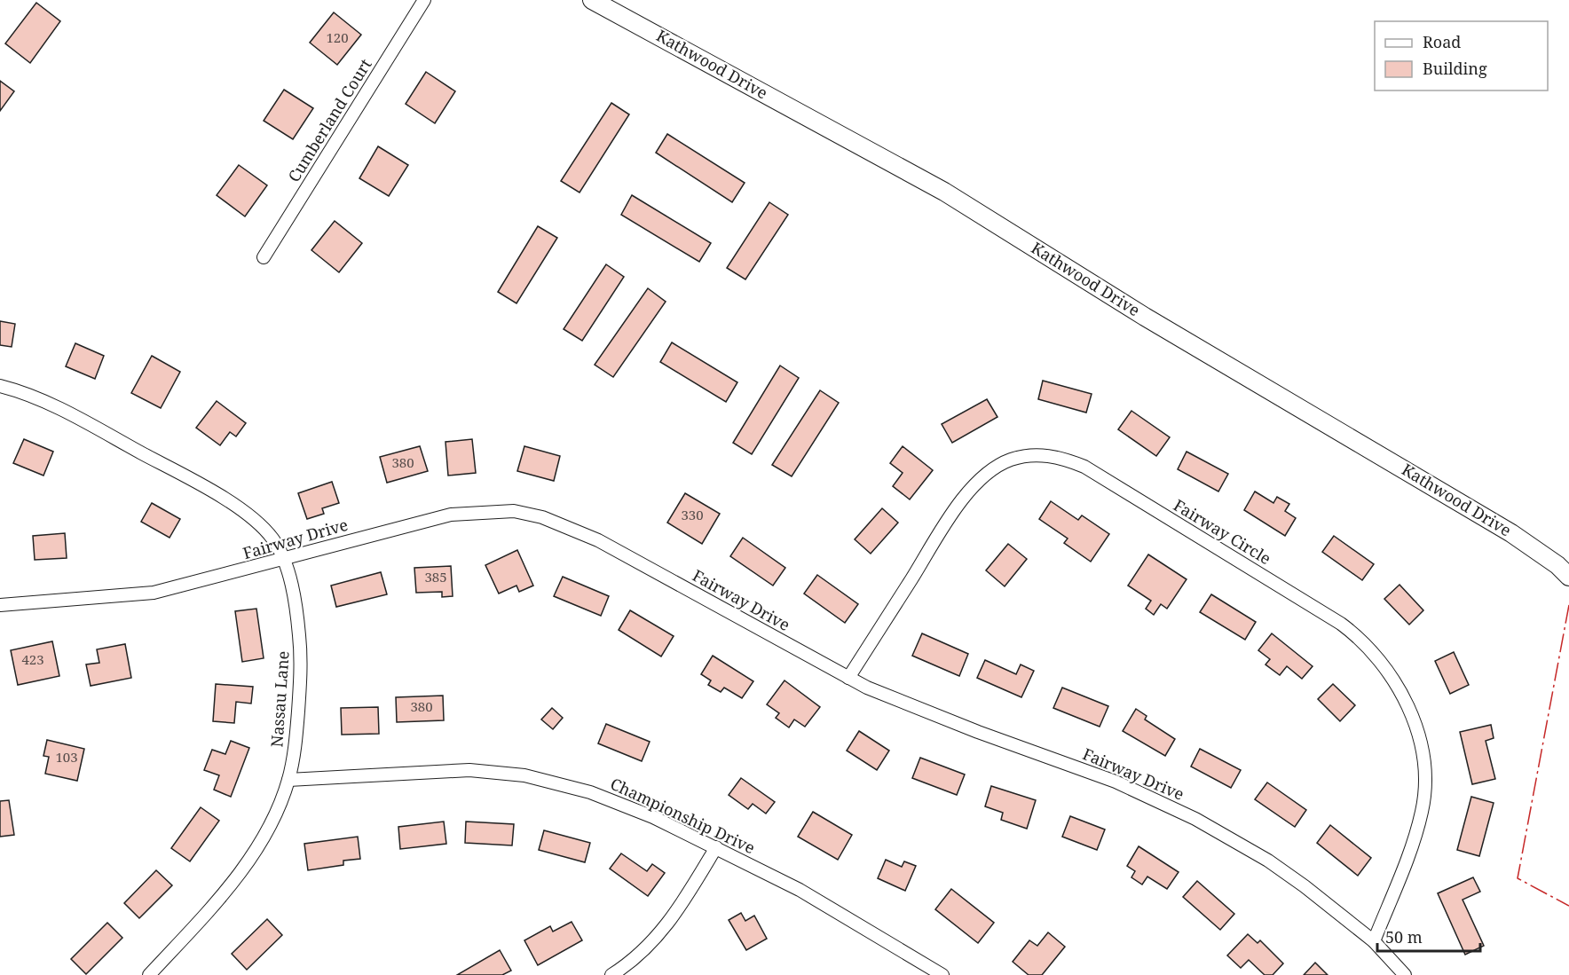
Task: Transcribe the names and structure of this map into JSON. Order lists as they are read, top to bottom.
{
  "streets": {
    "street": [
      "Kathwood Drive",
      "Cumberland Court",
      "Fairway Circle",
      "Fairway Drive",
      "Nassau Lane",
      "Championship Drive"
    ]
  },
  "crossings": [
    ["Fairway Circle", "Fairway Drive"],
    ["Fairway Drive", "Nassau Lane"],
    ["Nassau Lane", "Championship Drive"]
  ],
  "house_numbers": [
    "120",
    "380",
    "330",
    "385",
    "423",
    "380",
    "103"
  ],
  "legend": ["Road", "Building"],
  "scale_bar": "50 m"
}
